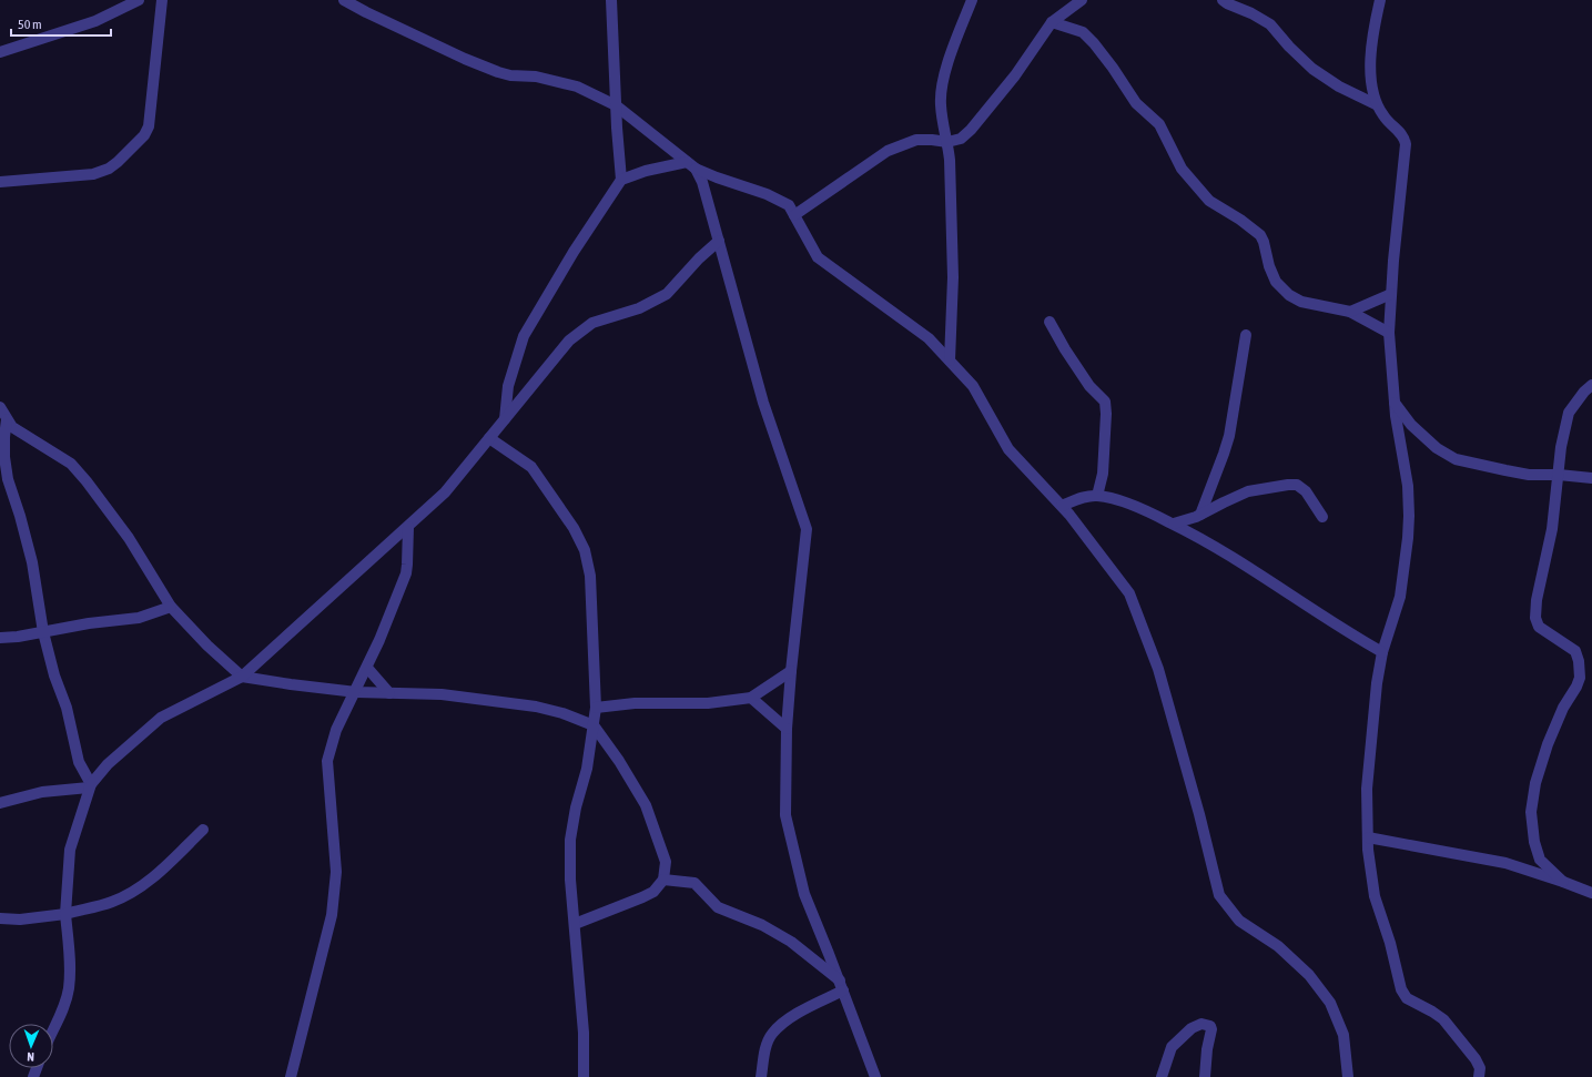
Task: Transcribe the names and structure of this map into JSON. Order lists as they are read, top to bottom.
{
  "scale_bar": "50 m",
  "north": "bottom"
}
